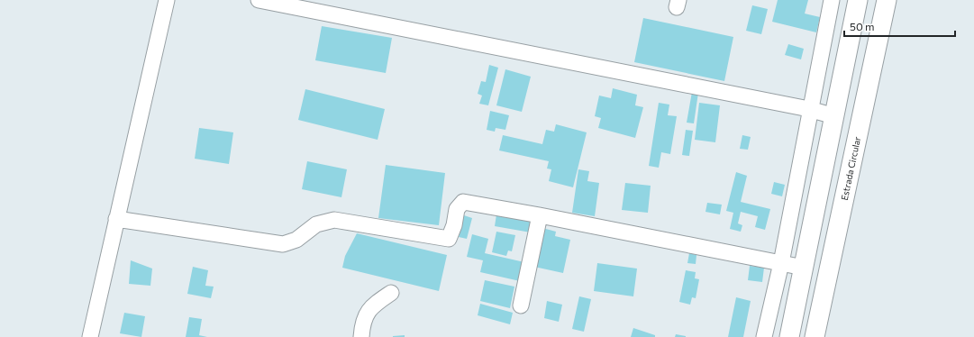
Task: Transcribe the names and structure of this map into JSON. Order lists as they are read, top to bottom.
{
  "streets": {
    "main road": ["Estrada Circular"]
  },
  "scale_bar": "50 m"
}
